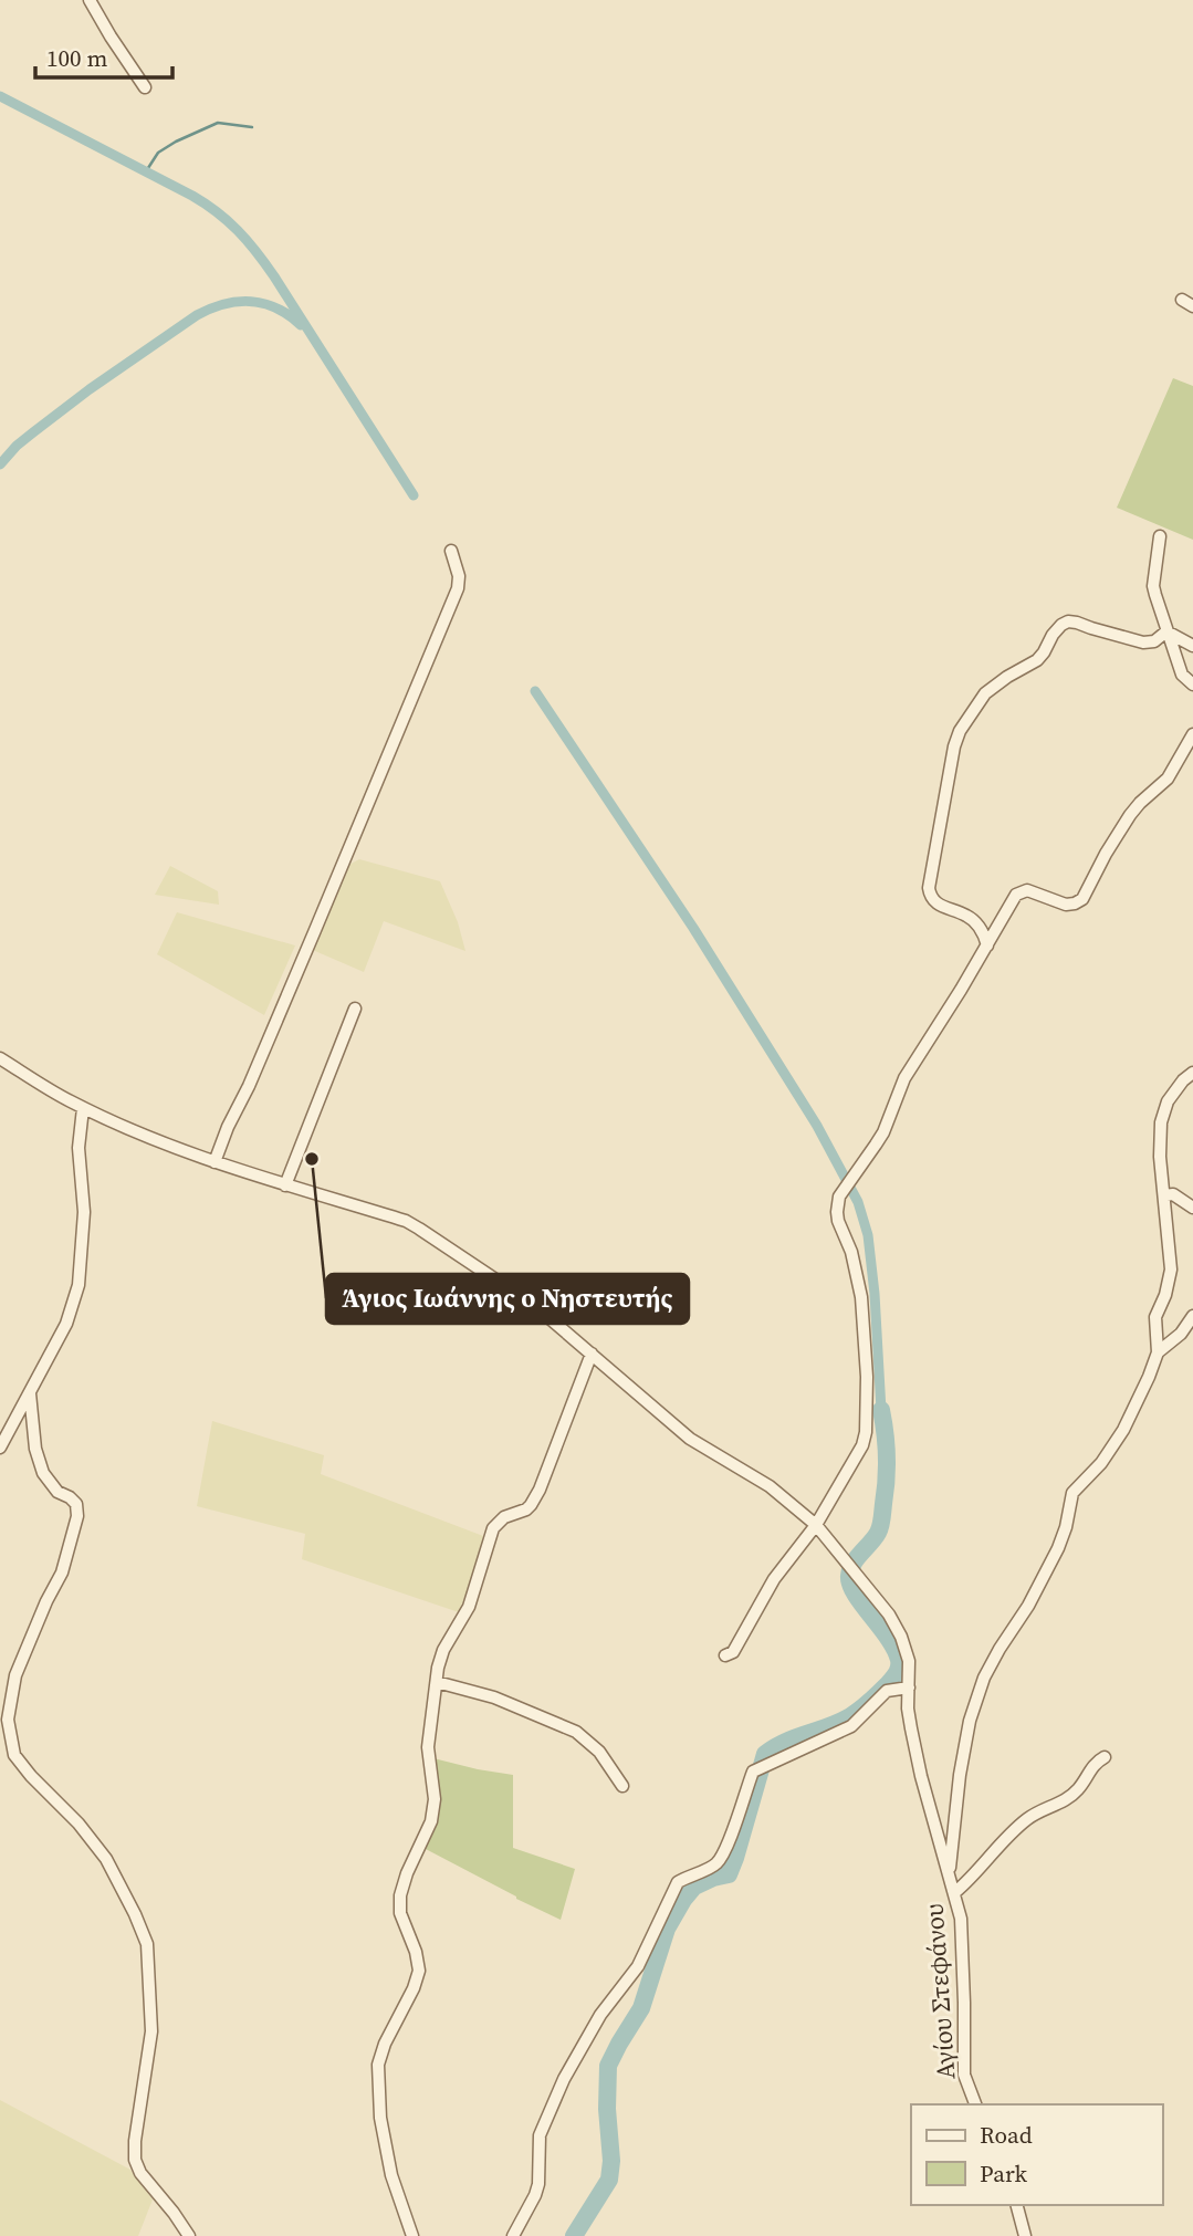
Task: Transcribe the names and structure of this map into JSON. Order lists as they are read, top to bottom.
{
  "streets": {
    "street": ["Αγίου Στεφάνου"]
  },
  "places": ["Άγιος Ιωάννης ο Νηστευτής"],
  "legend": ["Road", "Park"],
  "scale_bar": "100 m"
}
